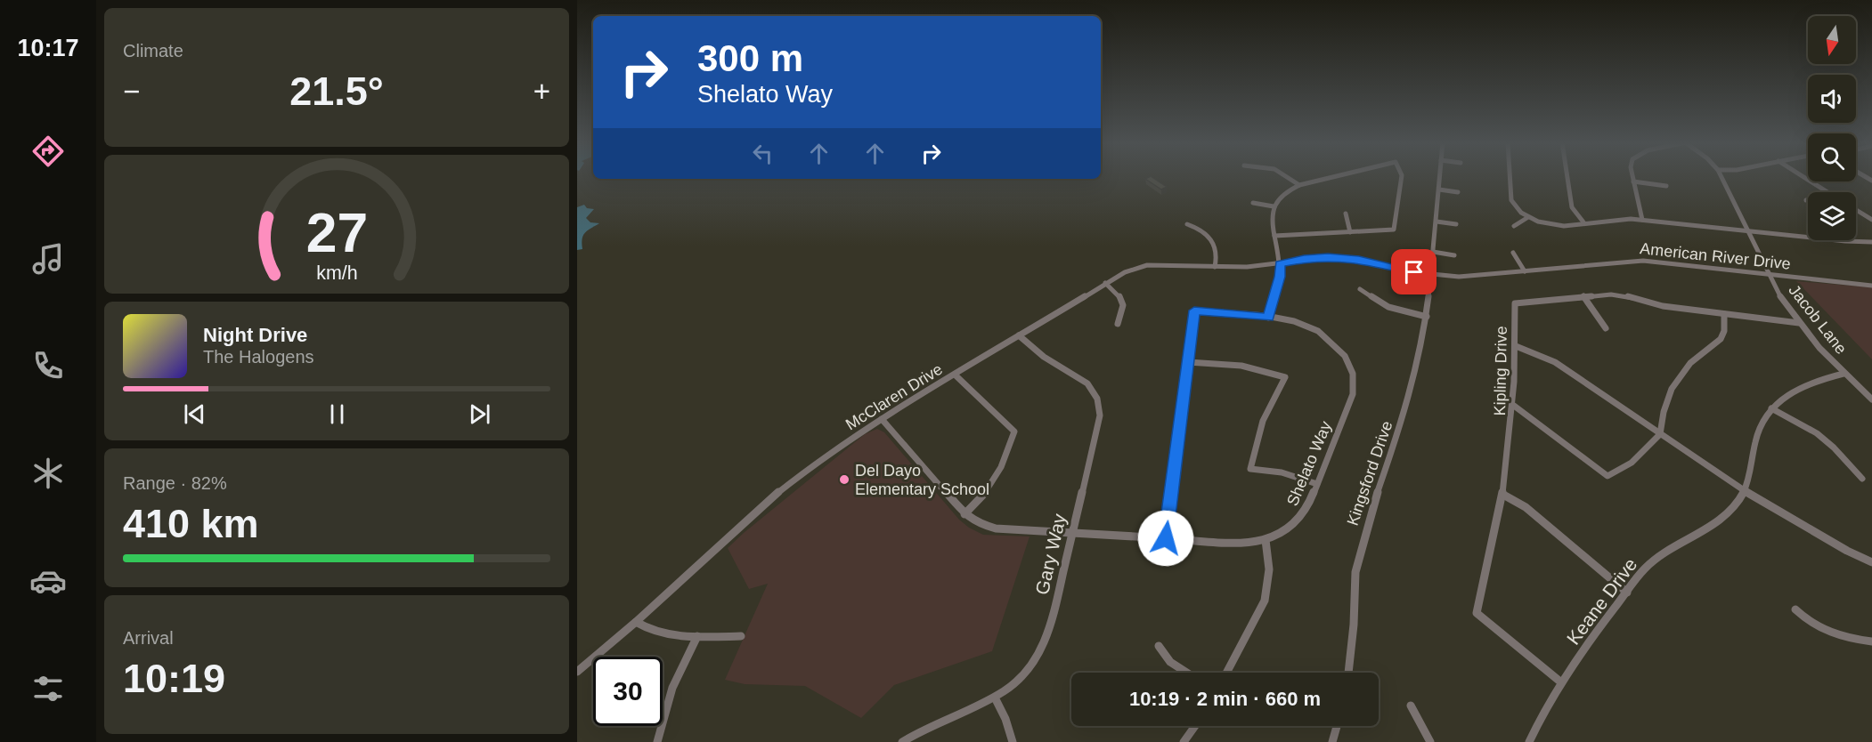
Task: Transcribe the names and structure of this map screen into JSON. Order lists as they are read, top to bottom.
{
  "streets": {
    "street": [
      "American River Drive",
      "Jacob Lane",
      "Kipling Drive",
      "McClaren Drive",
      "Shelato Way",
      "Kingsford Drive",
      "Gary Way",
      "Keane Drive"
    ]
  },
  "crossings": [
    ["American River Drive", "Jacob Lane"],
    ["American River Drive", "McClaren Drive"],
    ["American River Drive", "Kingsford Drive"],
    ["Jacob Lane", "Kipling Drive"],
    ["Jacob Lane", "Keane Drive"],
    ["Kipling Drive", "Keane Drive"],
    ["McClaren Drive", "Shelato Way"],
    ["McClaren Drive", "Gary Way"],
    ["Shelato Way", "Gary Way"]
  ],
  "places": ["Del Dayo Elementary School"],
  "north": "bottom",
  "page": {
    "tabs": "10:17",
    "tile": [
      "Climate",
      ["Range · 82%", "410 km"],
      ["Arrival", "10:19"]
    ],
    "turn": ["300 m", "Shelato Way"],
    "heat": ["−", "21.5°", "+"],
    "song": ["Night Drive", "The Halogens"],
    "limit": "30",
    "trip": "10:19 · 2 min · 660 m",
    "gauge": ["27", "km/h"]
  }
}
